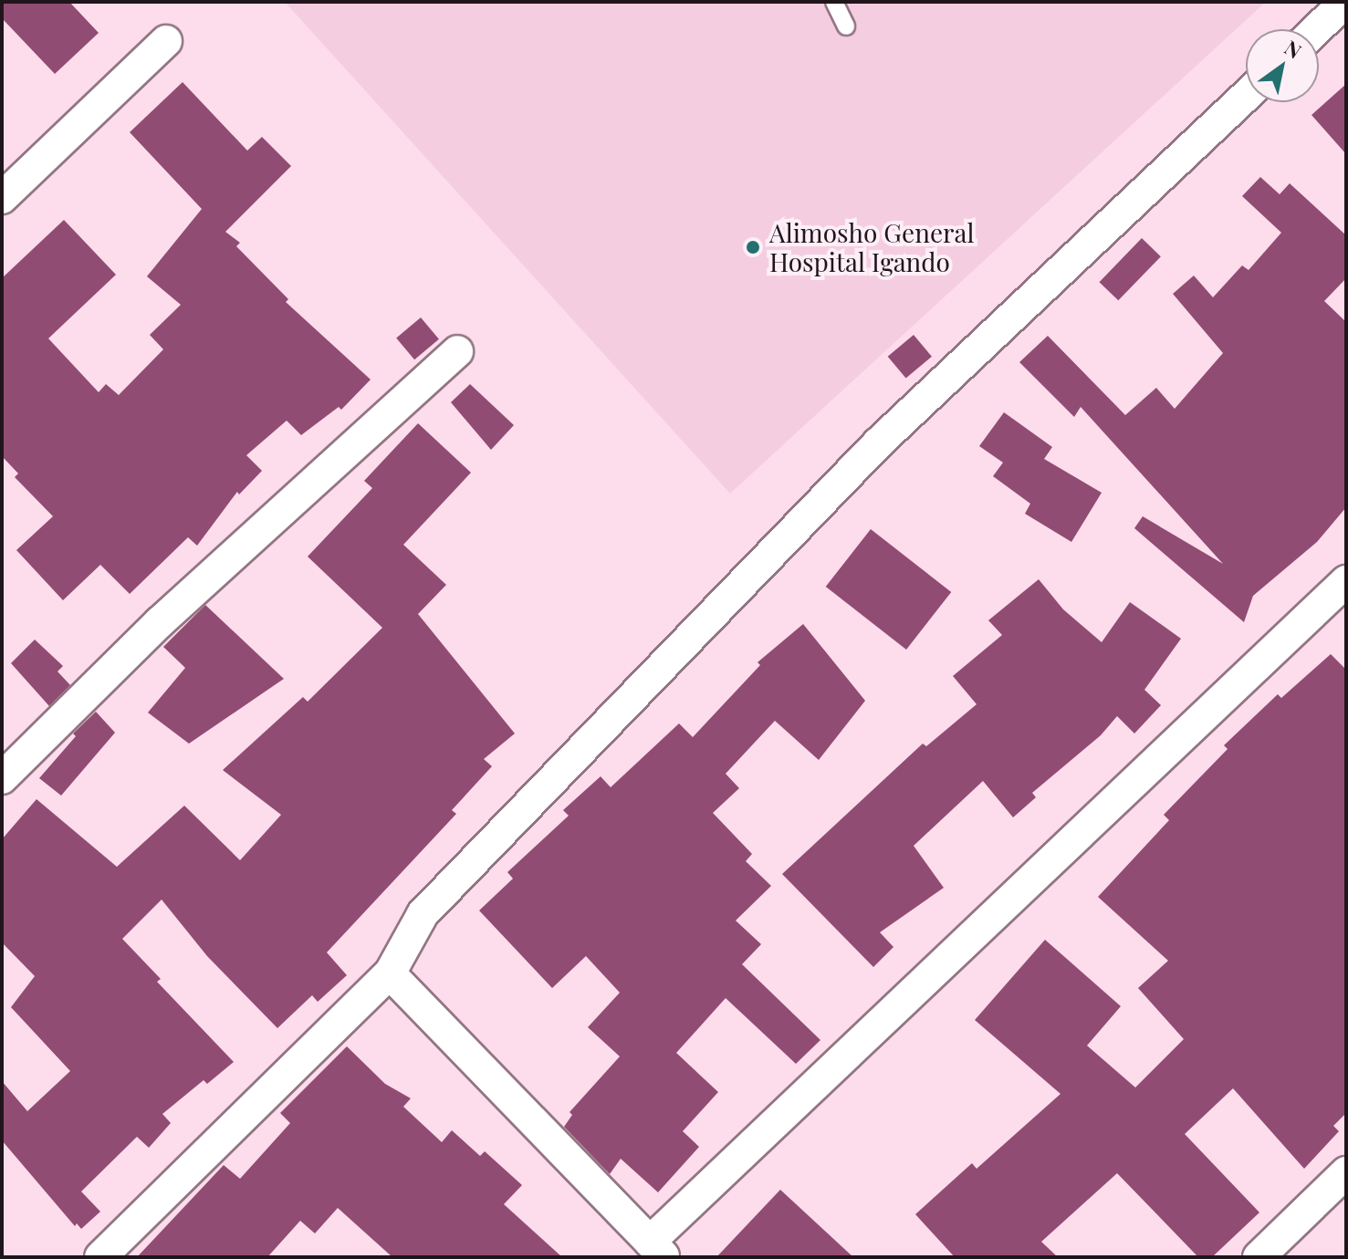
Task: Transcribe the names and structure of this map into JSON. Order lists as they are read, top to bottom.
{
  "places": ["Alimosho General Hospital Igando"],
  "north": "top right"
}
